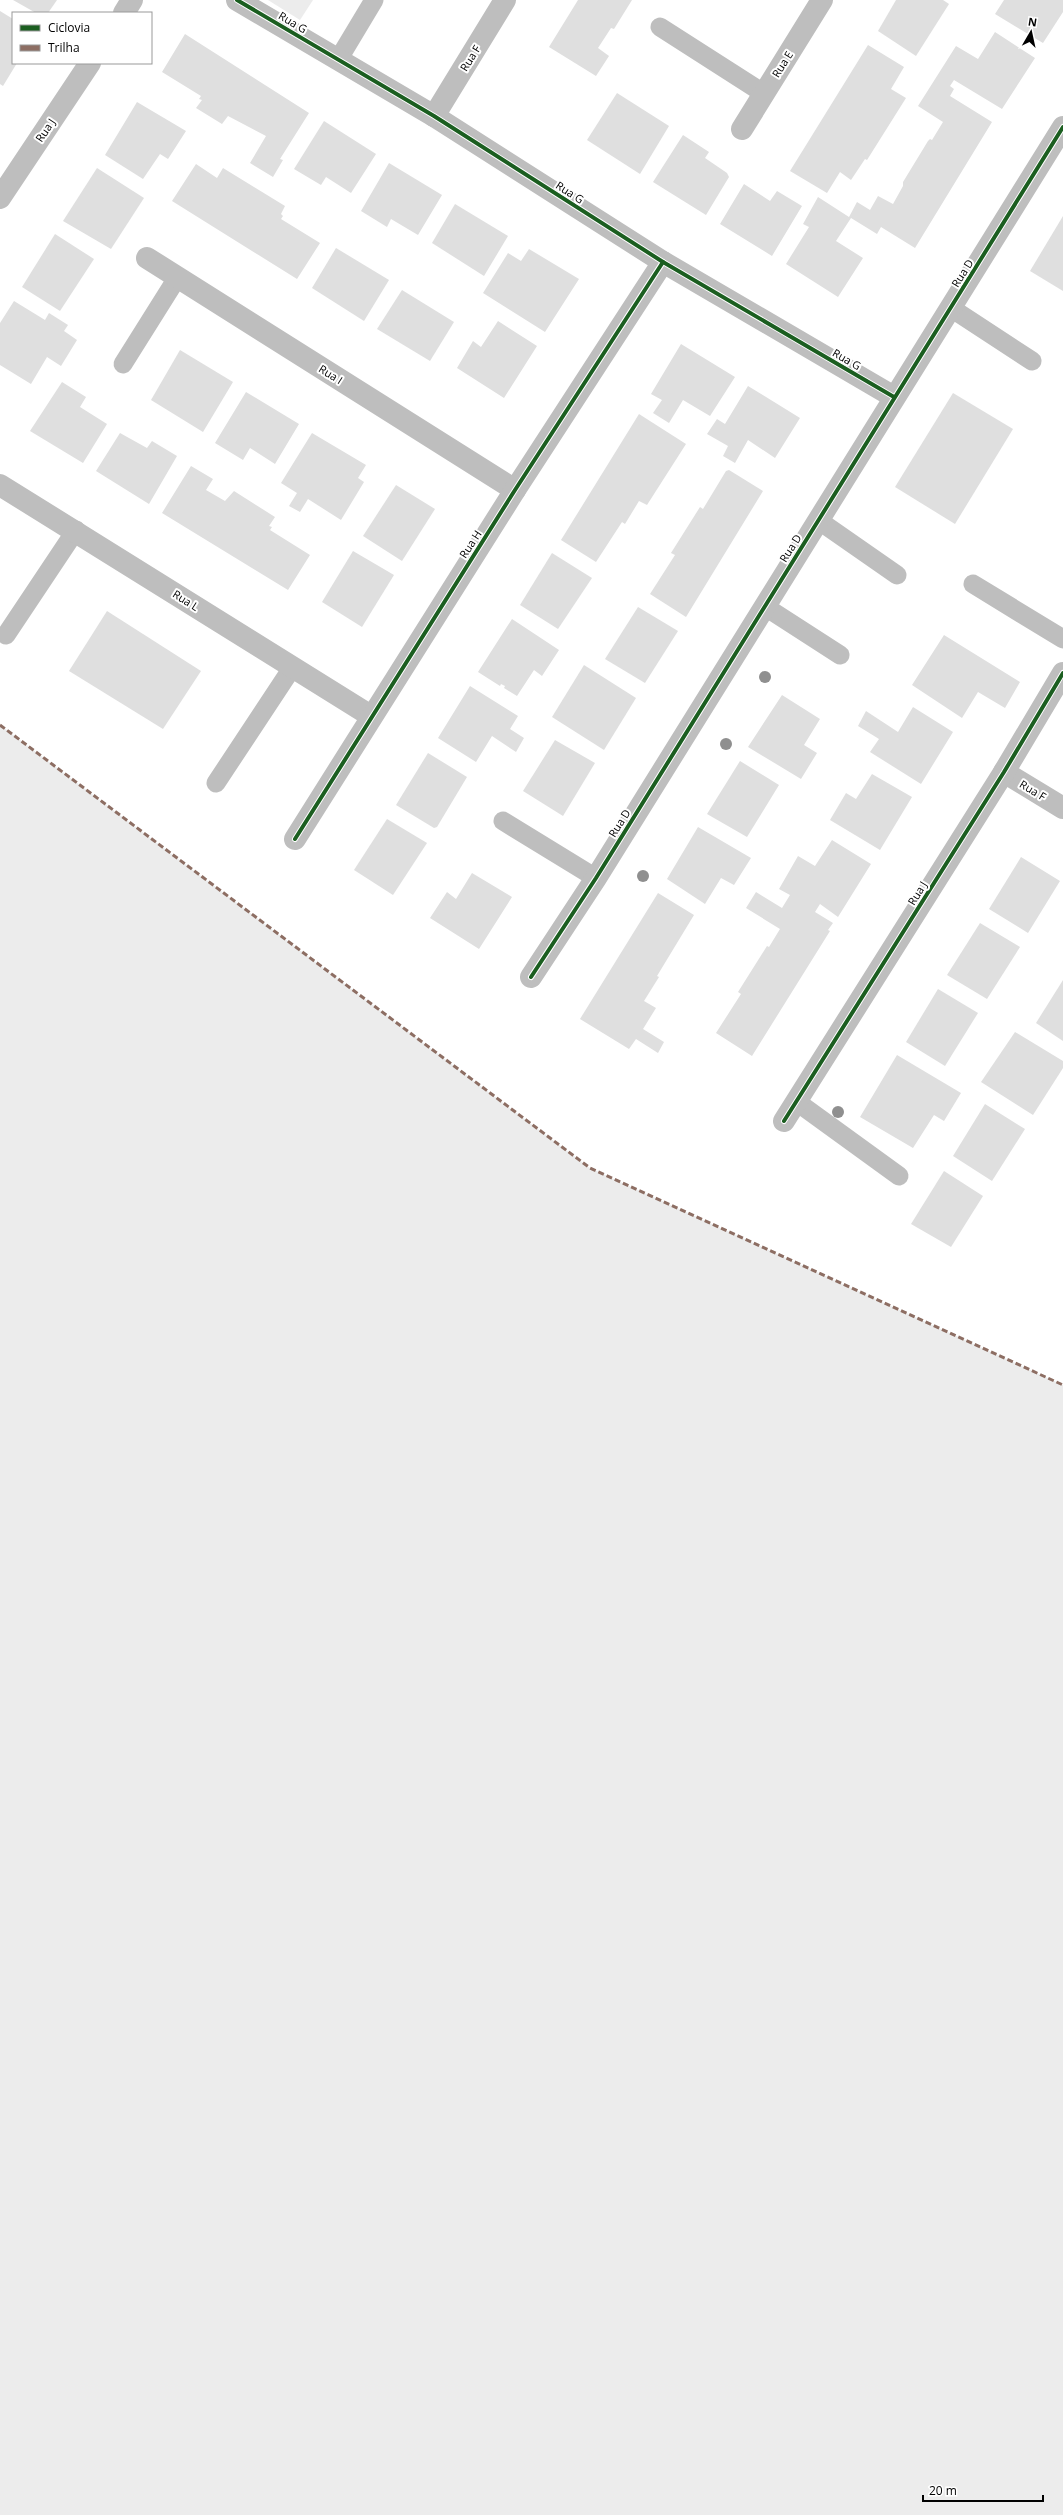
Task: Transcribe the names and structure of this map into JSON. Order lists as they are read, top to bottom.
{
  "streets": {
    "street": [
      "Rua G",
      "Rua F",
      "Rua E",
      "Rua J",
      "Rua D",
      "Rua I",
      "Rua H",
      "Rua L"
    ]
  },
  "crossings": [
    ["Rua G", "Rua F"],
    ["Rua G", "Rua D"],
    ["Rua G", "Rua H"],
    ["Rua F", "Rua J"],
    ["Rua I", "Rua H"],
    ["Rua H", "Rua L"]
  ],
  "legend": ["Ciclovia", "Trilha"],
  "scale_bar": "20 m",
  "north": "top"
}
